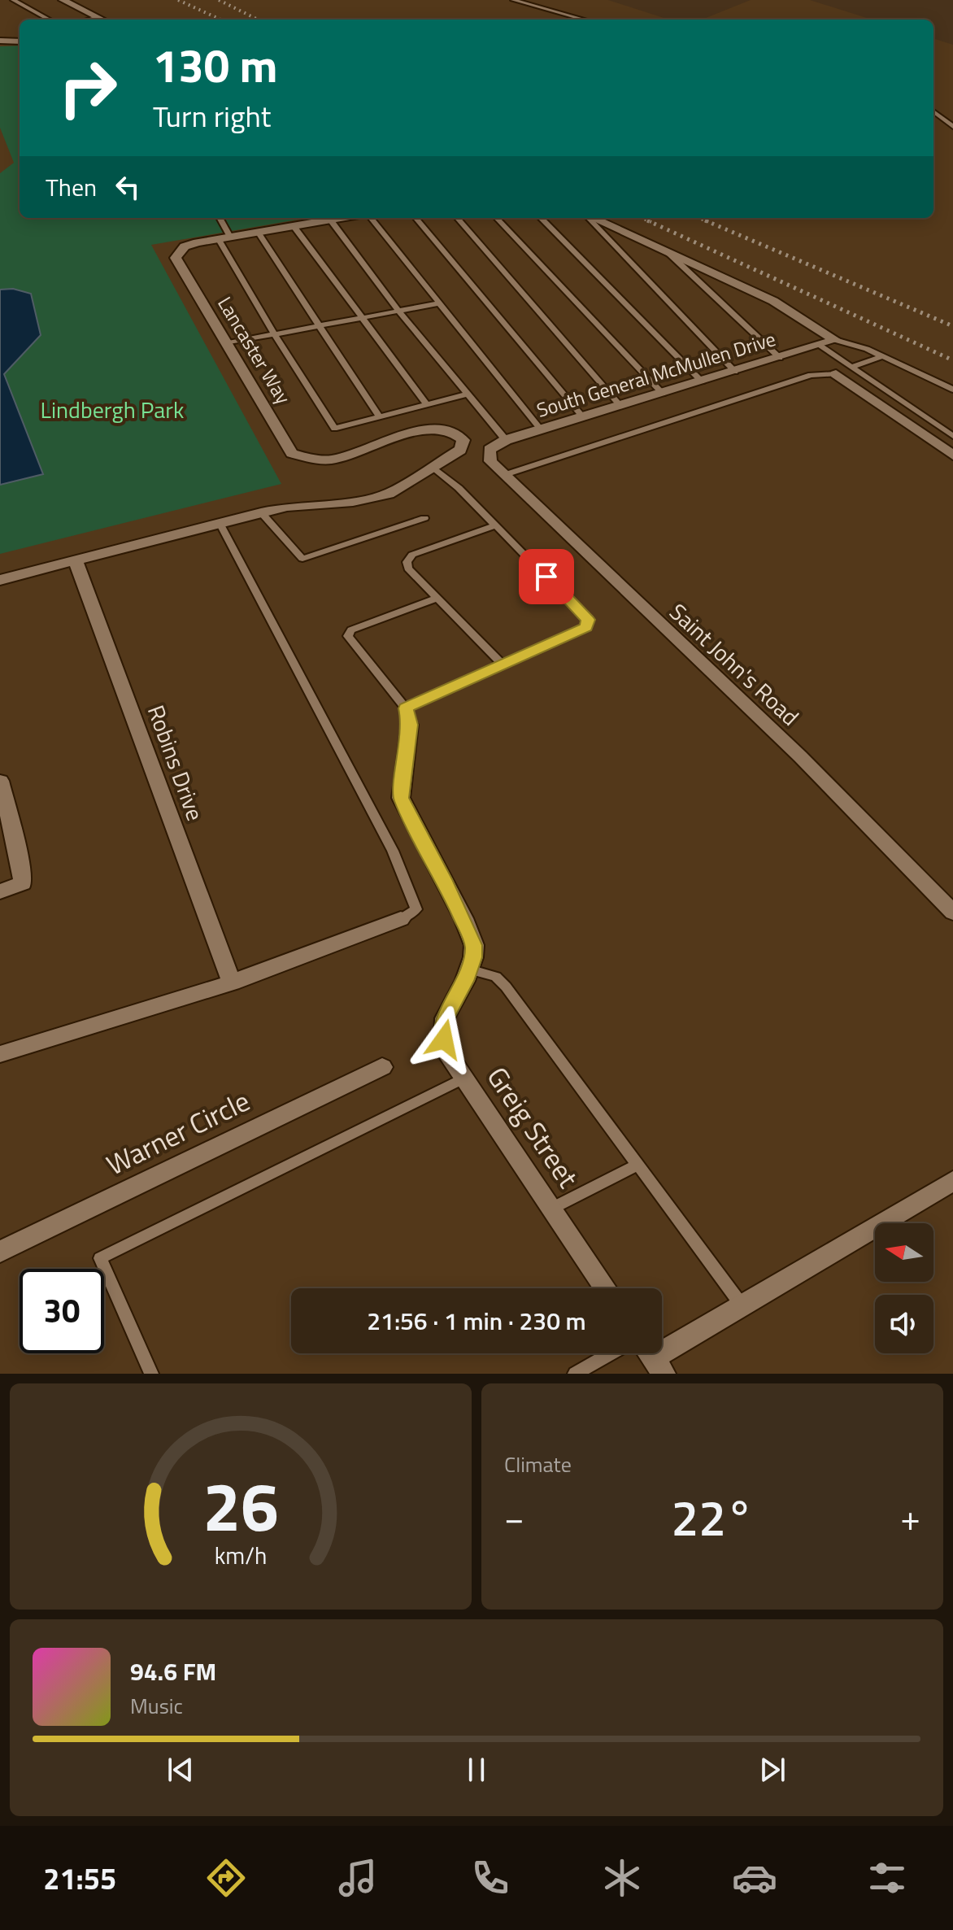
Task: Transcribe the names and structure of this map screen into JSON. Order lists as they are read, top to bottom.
{
  "streets": {
    "street": [
      "Lancaster Way",
      "South General McMullen Drive",
      "Saint John's Road",
      "Robins Drive",
      "Greig Street",
      "Warner Circle"
    ]
  },
  "crossings": [
    ["South General McMullen Drive", "Saint John's Road"]
  ],
  "parks": ["Lindbergh Park"],
  "north": "left",
  "page": {
    "turn": ["130 m", "Turn right"],
    "then": "Then",
    "limit": "30",
    "trip": "21:56 · 1 min · 230 m",
    "tile": "Climate",
    "heat": ["−", "22°", "+"],
    "song": ["94.6 FM", "Music"],
    "tabs": "21:55",
    "gauge": ["26", "km/h"]
  }
}
